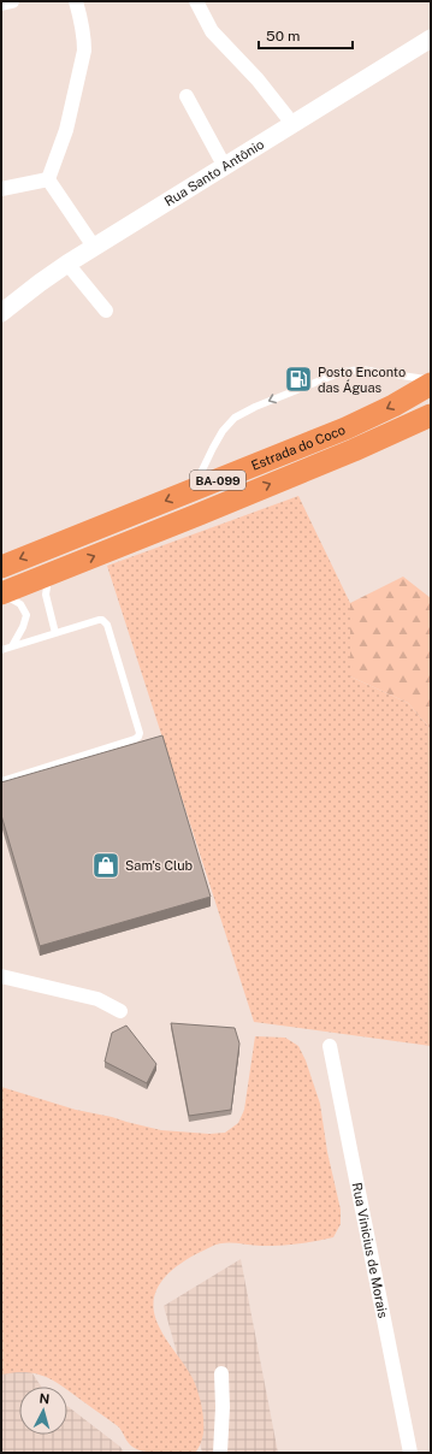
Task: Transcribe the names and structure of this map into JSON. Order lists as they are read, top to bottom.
{
  "streets": {
    "highway": ["Estrada do Coco", "BA-099"],
    "street": ["Rua Santo Antônio", "Rua Vinicius de Morais"]
  },
  "places": {
    "fuel station": ["Posto Enconto das Águas"],
    "shop": ["Sam's Club"]
  },
  "scale_bar": "50 m",
  "north": "top"
}
